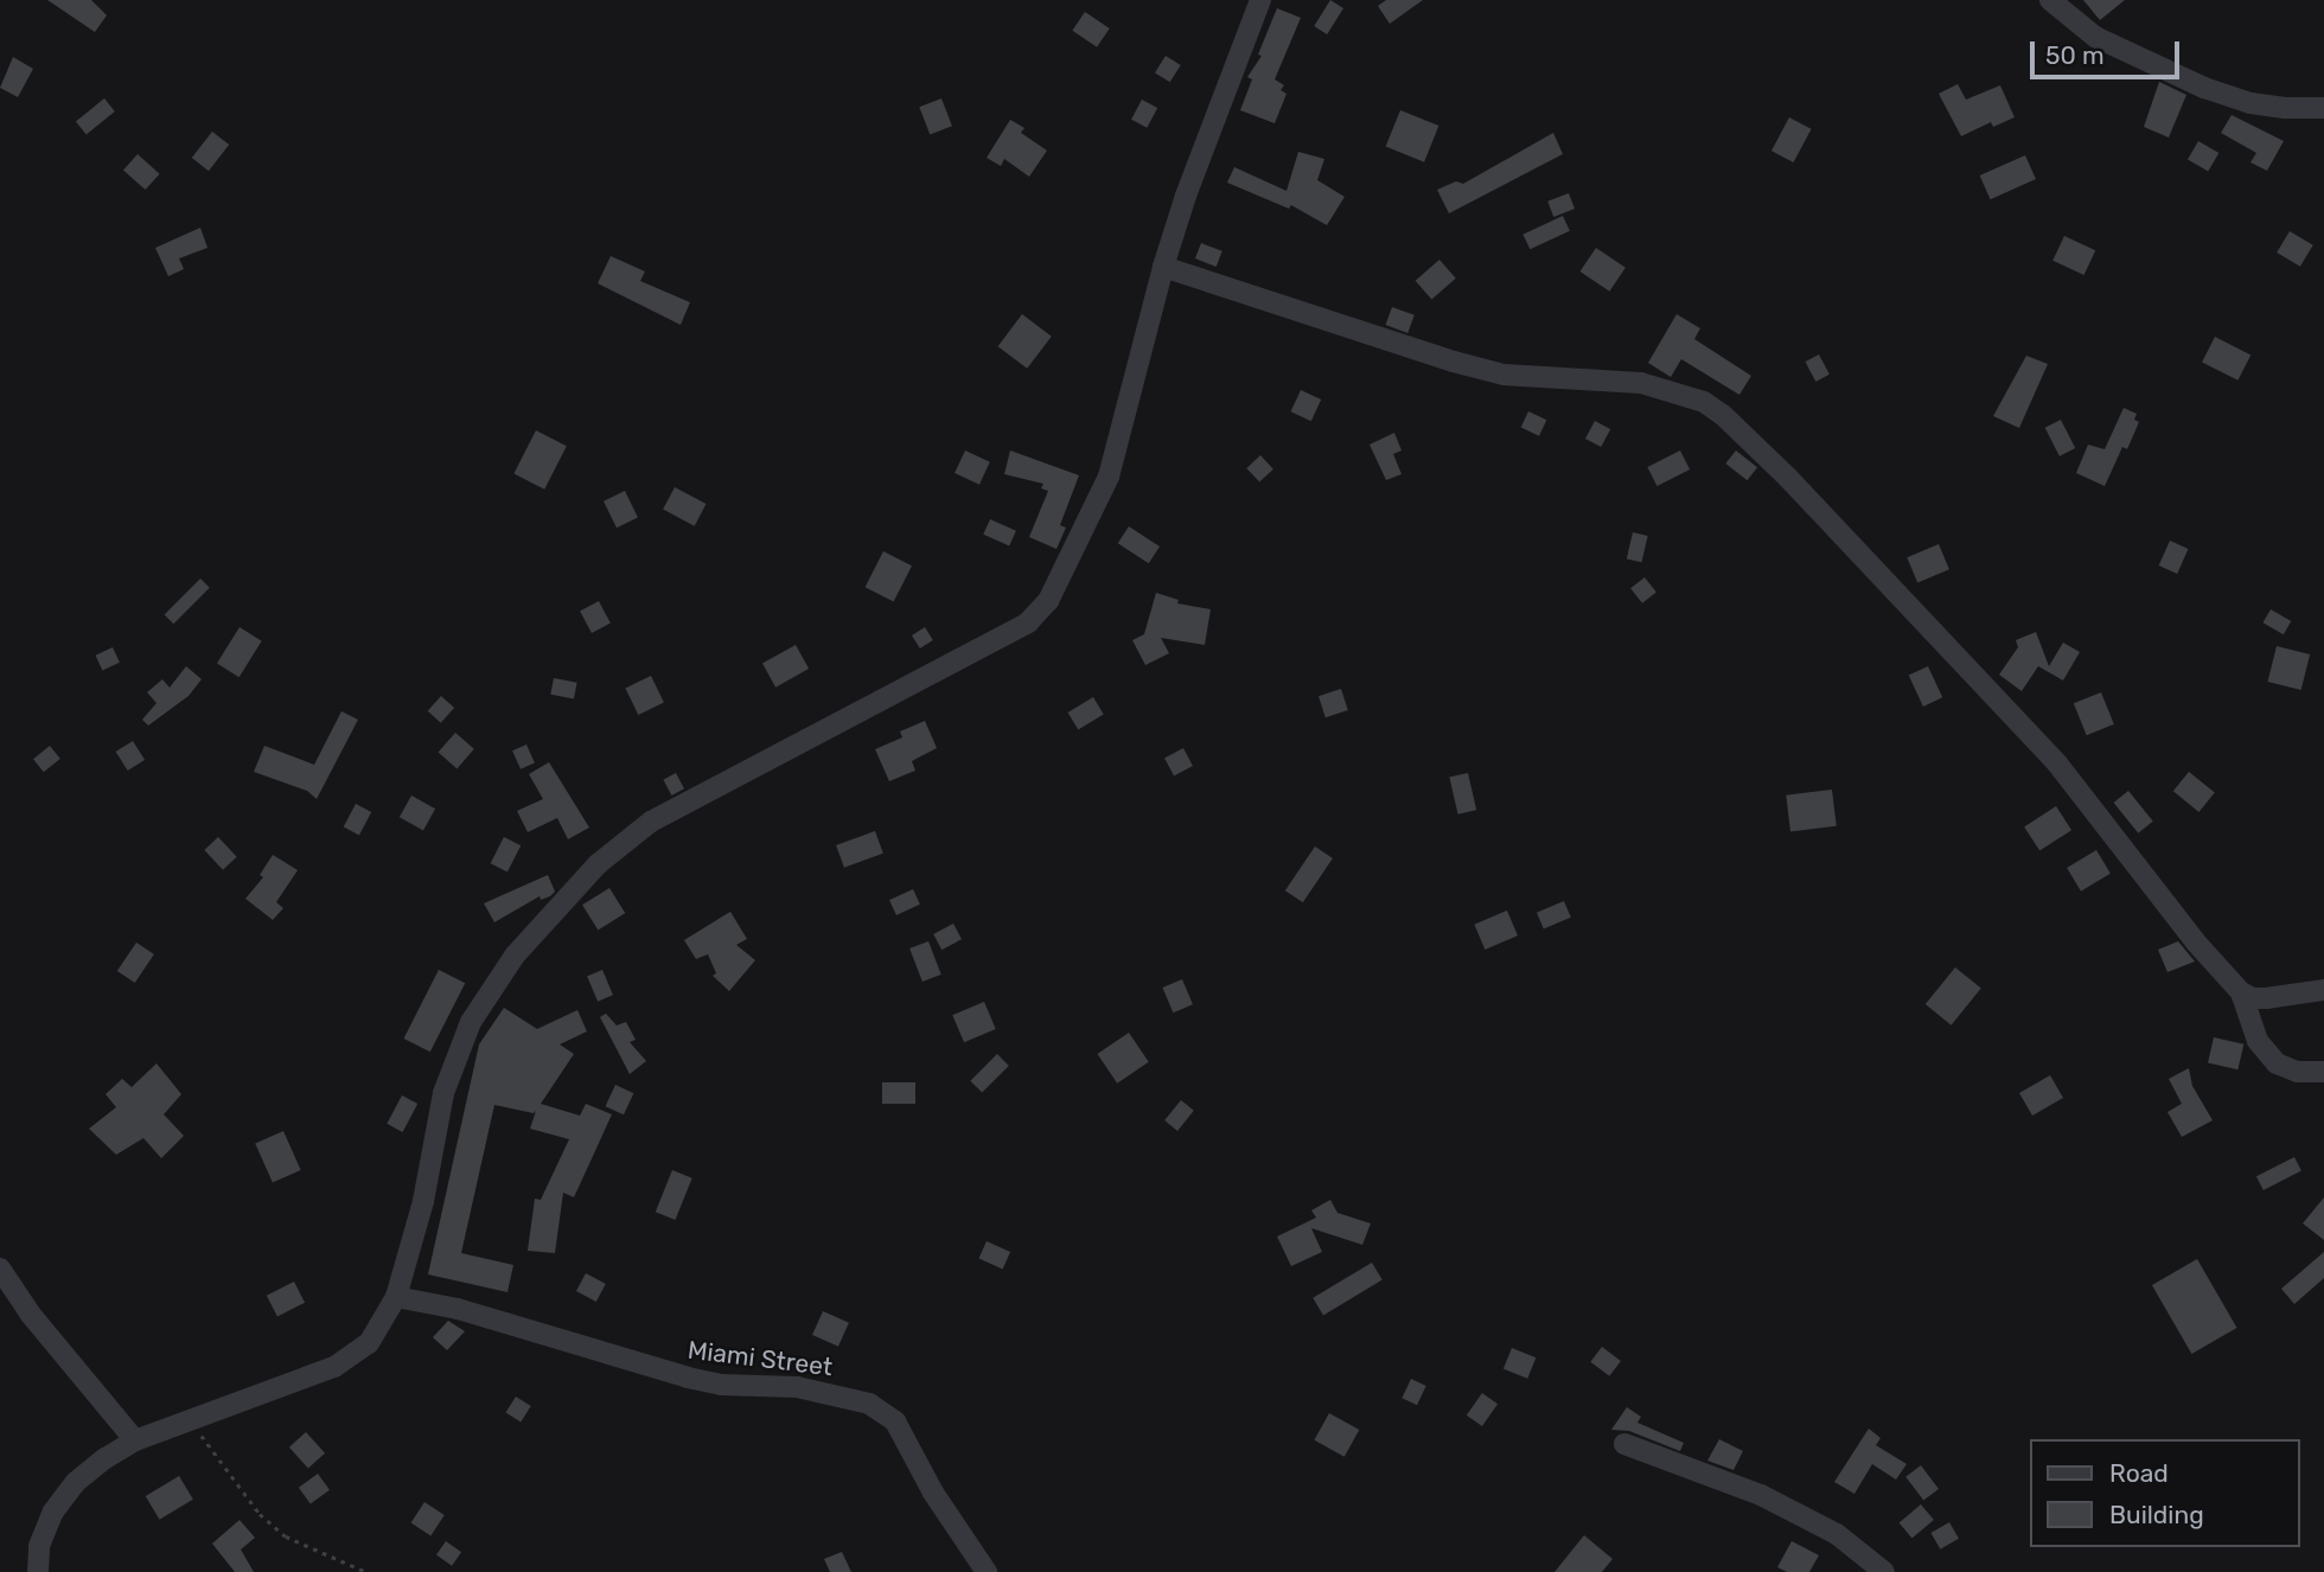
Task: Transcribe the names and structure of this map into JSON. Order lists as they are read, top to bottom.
{
  "streets": {
    "street": ["Miami Street"]
  },
  "legend": ["Road", "Building"],
  "scale_bar": "50 m"
}
